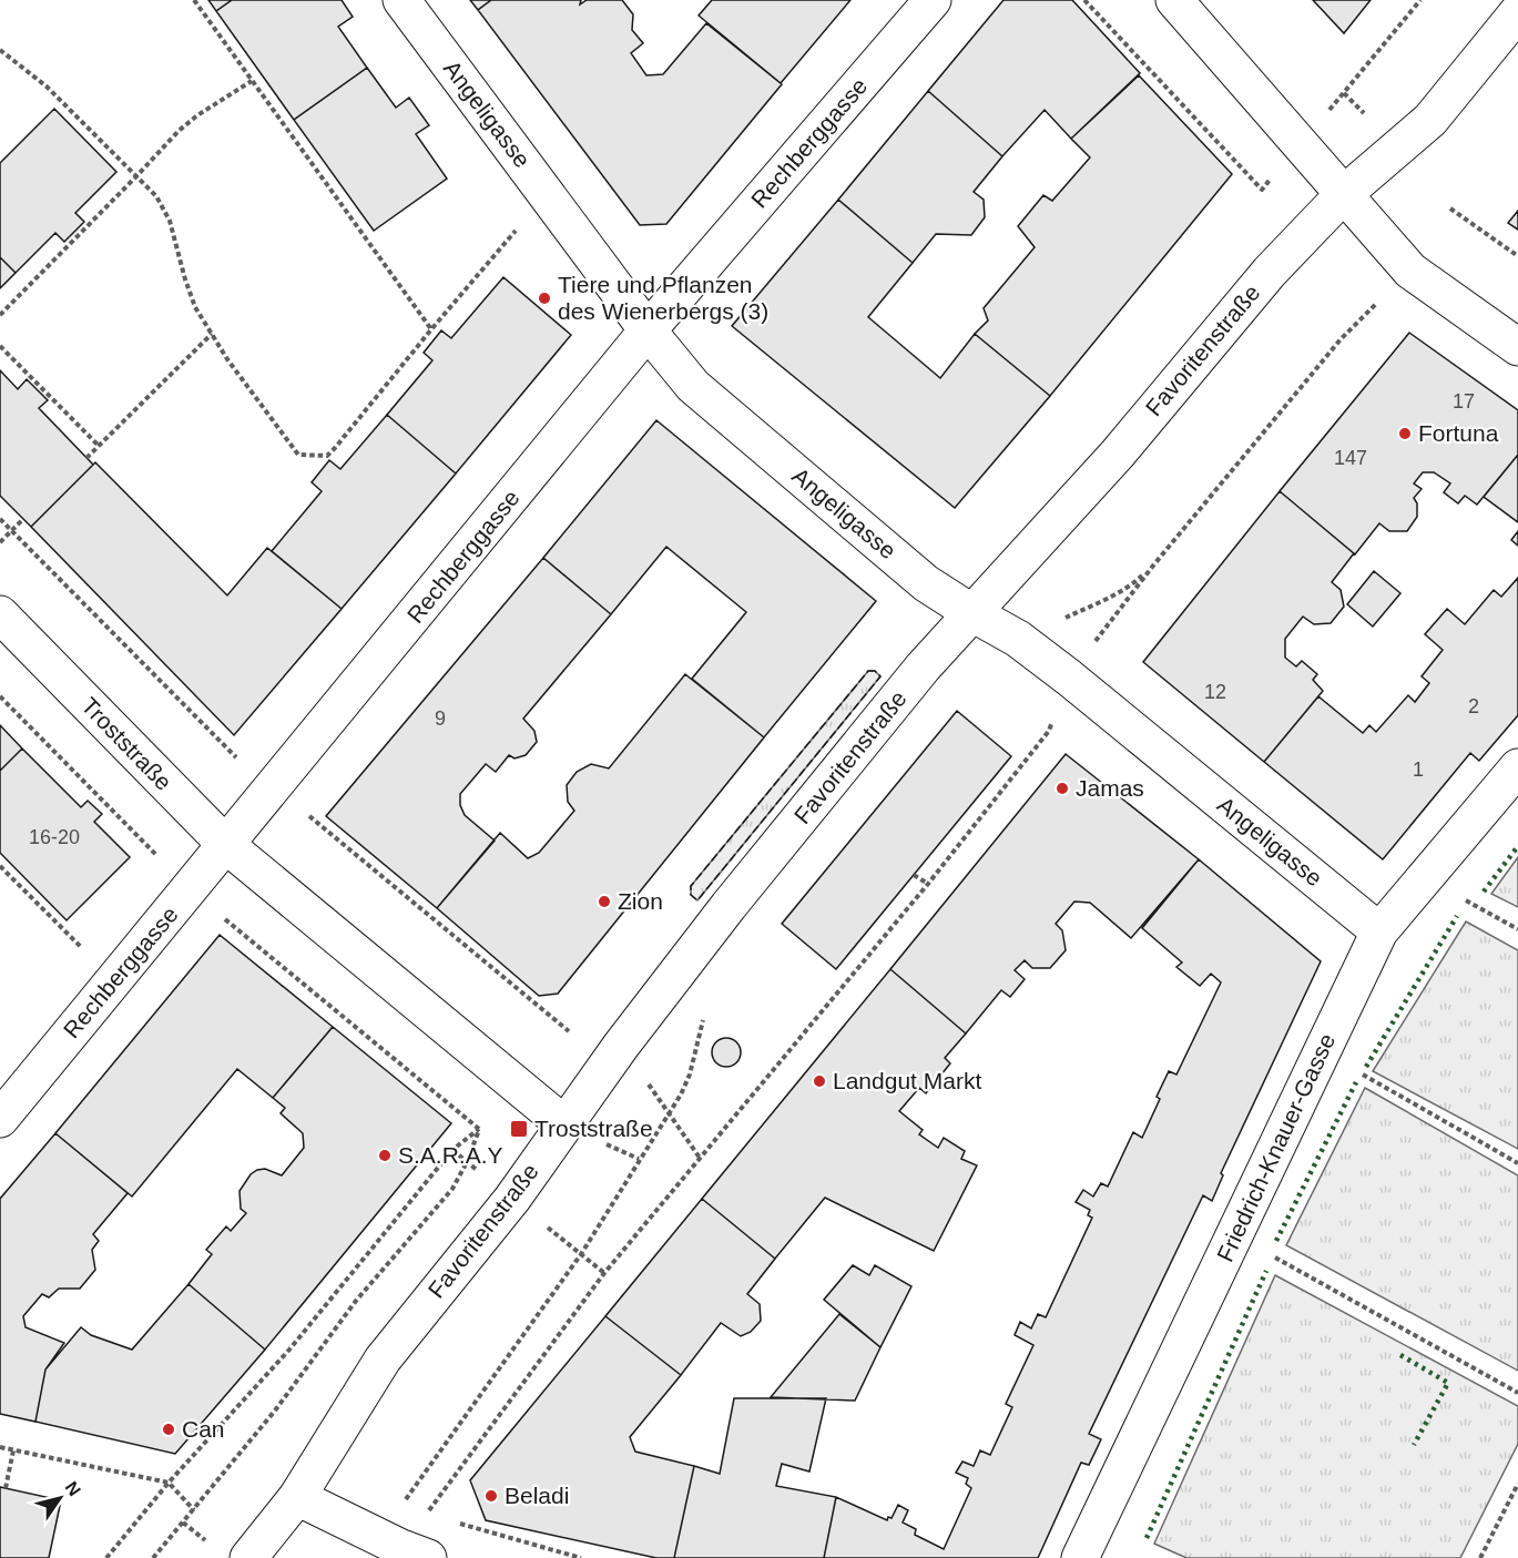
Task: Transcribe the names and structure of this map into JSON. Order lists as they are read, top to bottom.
{
  "streets": {
    "street": [
      "Angeligasse",
      "Rechberggasse",
      "Favoritenstraße",
      "Troststraße",
      "Friedrich-Knauer-Gasse"
    ]
  },
  "crossings": [
    ["Angeligasse", "Rechberggasse"],
    ["Angeligasse", "Favoritenstraße"],
    ["Angeligasse", "Friedrich-Knauer-Gasse"],
    ["Rechberggasse", "Troststraße"],
    ["Favoritenstraße", "Troststraße"]
  ],
  "places": {
    "other": [
      "Tiere und Pflanzen des Wienerbergs (3)",
      "Fortuna",
      "Jamas",
      "Zion",
      "Landgut Markt",
      "S.A.R.A.Y",
      "Can",
      "Beladi"
    ],
    "transit": ["Troststraße"]
  },
  "house_numbers": [
    "17",
    "147",
    "12",
    "2",
    "9",
    "1",
    "16-20"
  ],
  "north": "top right"
}
